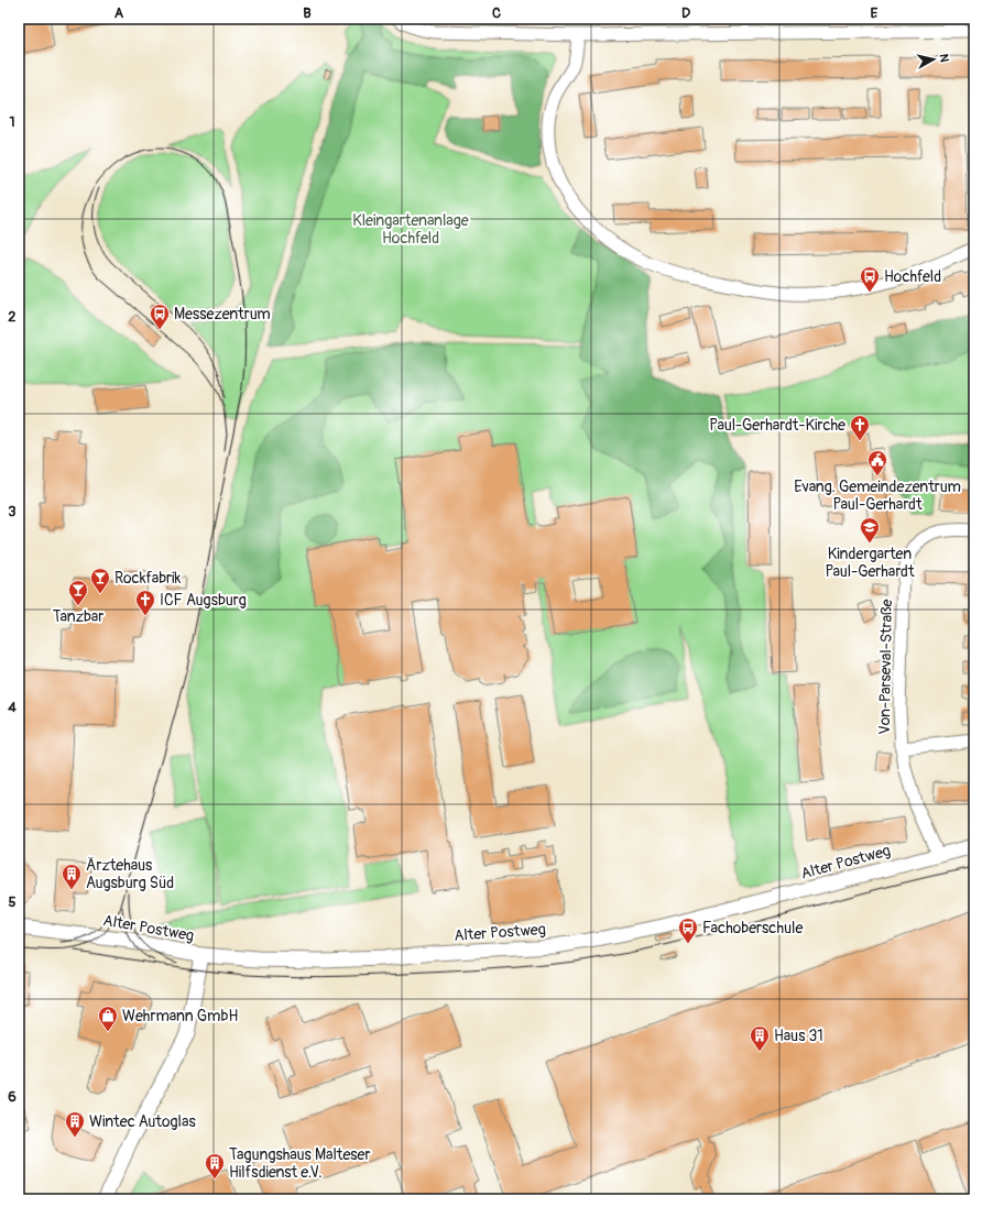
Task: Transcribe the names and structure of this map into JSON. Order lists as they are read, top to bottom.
{
  "streets": {
    "street": ["Von-Parseval-Straße", "Alter Postweg"]
  },
  "crossings": [
    ["Von-Parseval-Straße", "Alter Postweg"]
  ],
  "parks": ["Kleingartenanlage Hochfeld"],
  "places": {
    "bus stop": ["Hochfeld", "Messezentrum", "Fachoberschule"],
    "church": ["Paul-Gerhardt-Kirche", "ICF Augsburg"],
    "public building": ["Evang. Gemeindezentrum Paul-Gerhardt"],
    "school or university": ["Kindergarten Paul-Gerhardt"],
    "bar": ["Rockfabrik", "Tanzbar"],
    "building": [
      "Ärztehaus Augsburg Süd",
      "Haus 31",
      "Wintec Autoglas",
      "Tagungshaus Malteser Hilfsdienst e.V."
    ],
    "shop": ["Wehrmann GmbH"]
  },
  "north": "right",
  "grid": {
    "columns": [
      "A",
      "B",
      "C",
      "D",
      "E"
    ],
    "rows": [
      "1",
      "2",
      "3",
      "4",
      "5",
      "6"
    ]
  }
}
